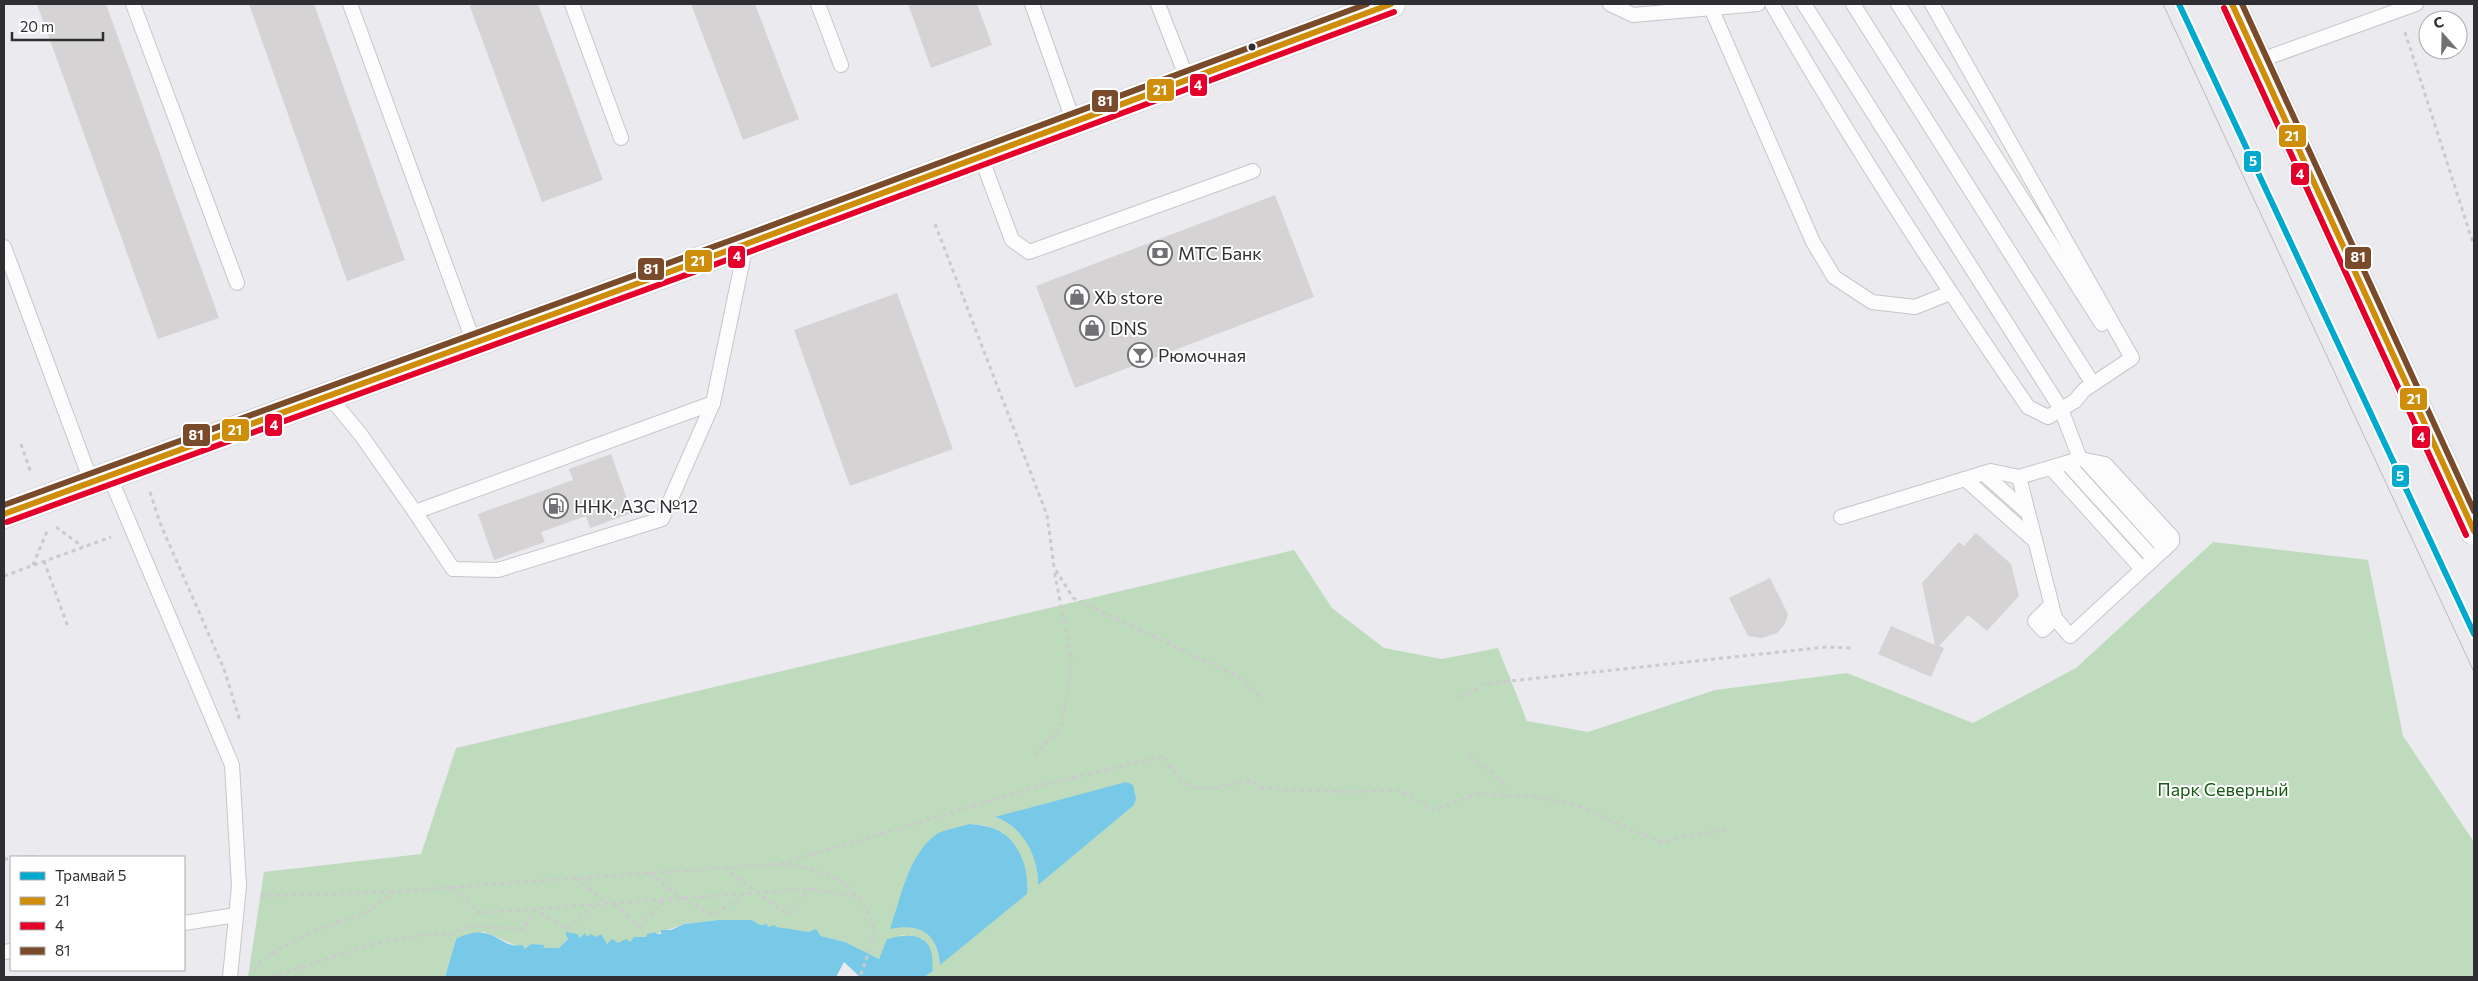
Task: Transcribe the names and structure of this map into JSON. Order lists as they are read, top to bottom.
{
  "parks": ["Парк Северный"],
  "places": {
    "bank": ["МТС Банк"],
    "shop": ["Xb store", "DNS"],
    "bar": ["Рюмочная"],
    "fuel station": ["ННК, АЗС №12"]
  },
  "lines": [
    "tram line 5",
    "transit line 21",
    "transit line 81",
    "transit line 4"
  ],
  "legend": [
    "Трамвай 5",
    "21",
    "4",
    "81"
  ],
  "scale_bar": "20 m",
  "north": "top"
}
